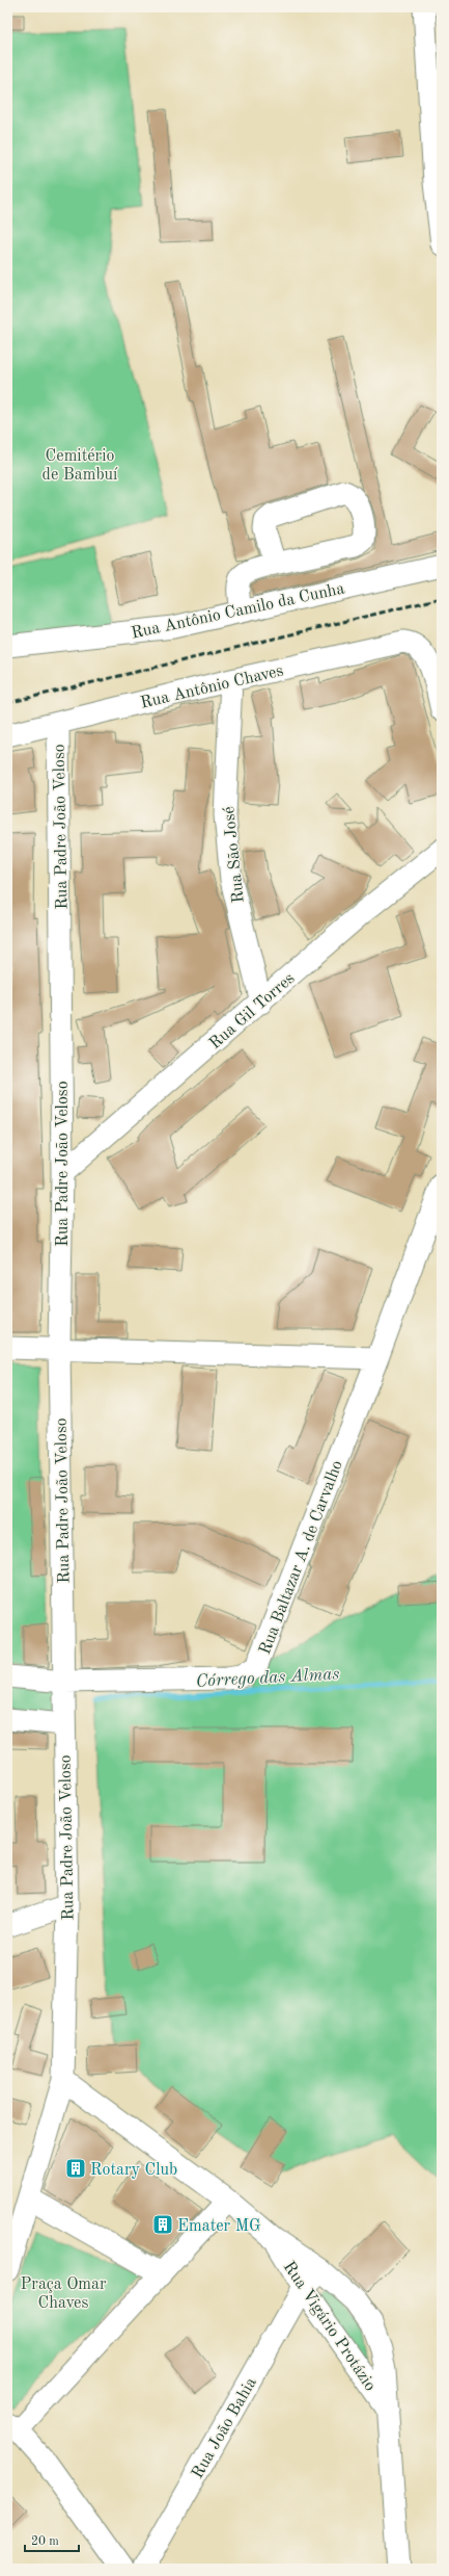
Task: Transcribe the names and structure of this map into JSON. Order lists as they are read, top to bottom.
{
  "streets": {
    "street": [
      "Rua Antônio Camilo da Cunha",
      "Rua Antônio Chaves",
      "Rua Padre João Veloso",
      "Rua São José",
      "Rua Gil Torres",
      "Rua Baltazar A. de Carvalho",
      "Rua Vigário Protázio",
      "Rua João Bahia"
    ]
  },
  "crossings": [
    ["Rua Antônio Chaves", "Rua Padre João Veloso"],
    ["Rua Antônio Chaves", "Rua São José"],
    ["Rua Padre João Veloso", "Rua Gil Torres"],
    ["Rua Padre João Veloso", "Rua Baltazar A. de Carvalho"],
    ["Rua Padre João Veloso", "Rua Vigário Protázio"],
    ["Rua São José", "Rua Gil Torres"],
    ["Rua Vigário Protázio", "Rua João Bahia"]
  ],
  "water": ["Córrego das Almas"],
  "parks": ["Cemitério de Bambuí", "Praça Omar Chaves"],
  "places": {
    "building": ["Rotary Club", "Emater MG"]
  },
  "scale_bar": "20 m"
}
